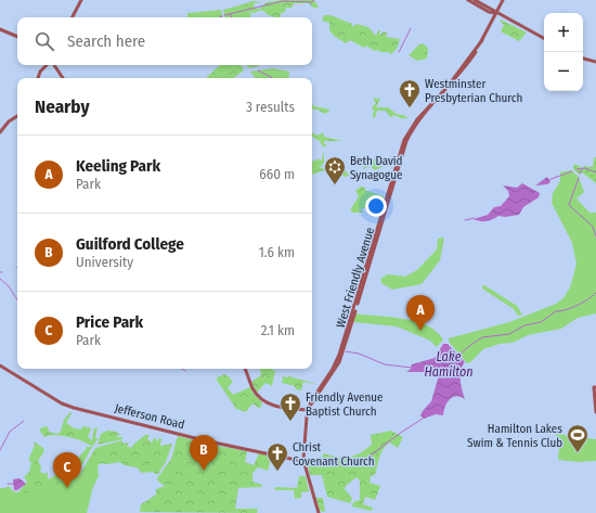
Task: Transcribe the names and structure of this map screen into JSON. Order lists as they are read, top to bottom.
{
  "streets": {
    "main road": ["West Friendly Avenue", "Jefferson Road"]
  },
  "crossings": [
    ["West Friendly Avenue", "Jefferson Road"]
  ],
  "water": ["Lake Hamilton"],
  "places": {
    "church": ["Westminster Presbyterian Church", "Friendly Avenue Baptist Church", "Christ Covenant Church"],
    "synagogue": ["Beth David Synagogue"],
    "sports": ["Hamilton Lakes Swim & Tennis Club"]
  },
  "page": {
    "map_buttons": ["+", "−"],
    "search": "Search here",
    "heading": ["Nearby", "3 results"],
    "list": [
      {
        "mark": "A",
        "name": "Keeling Park",
        "note": "Park",
        "value": "660 m"
      },
      {
        "mark": "B",
        "name": "Guilford College",
        "note": "University",
        "value": "1.6 km"
      },
      {
        "mark": "C",
        "name": "Price Park",
        "note": "Park",
        "value": "2.1 km"
      }
    ],
    "pins": ["A", "B", "C"]
  }
}
